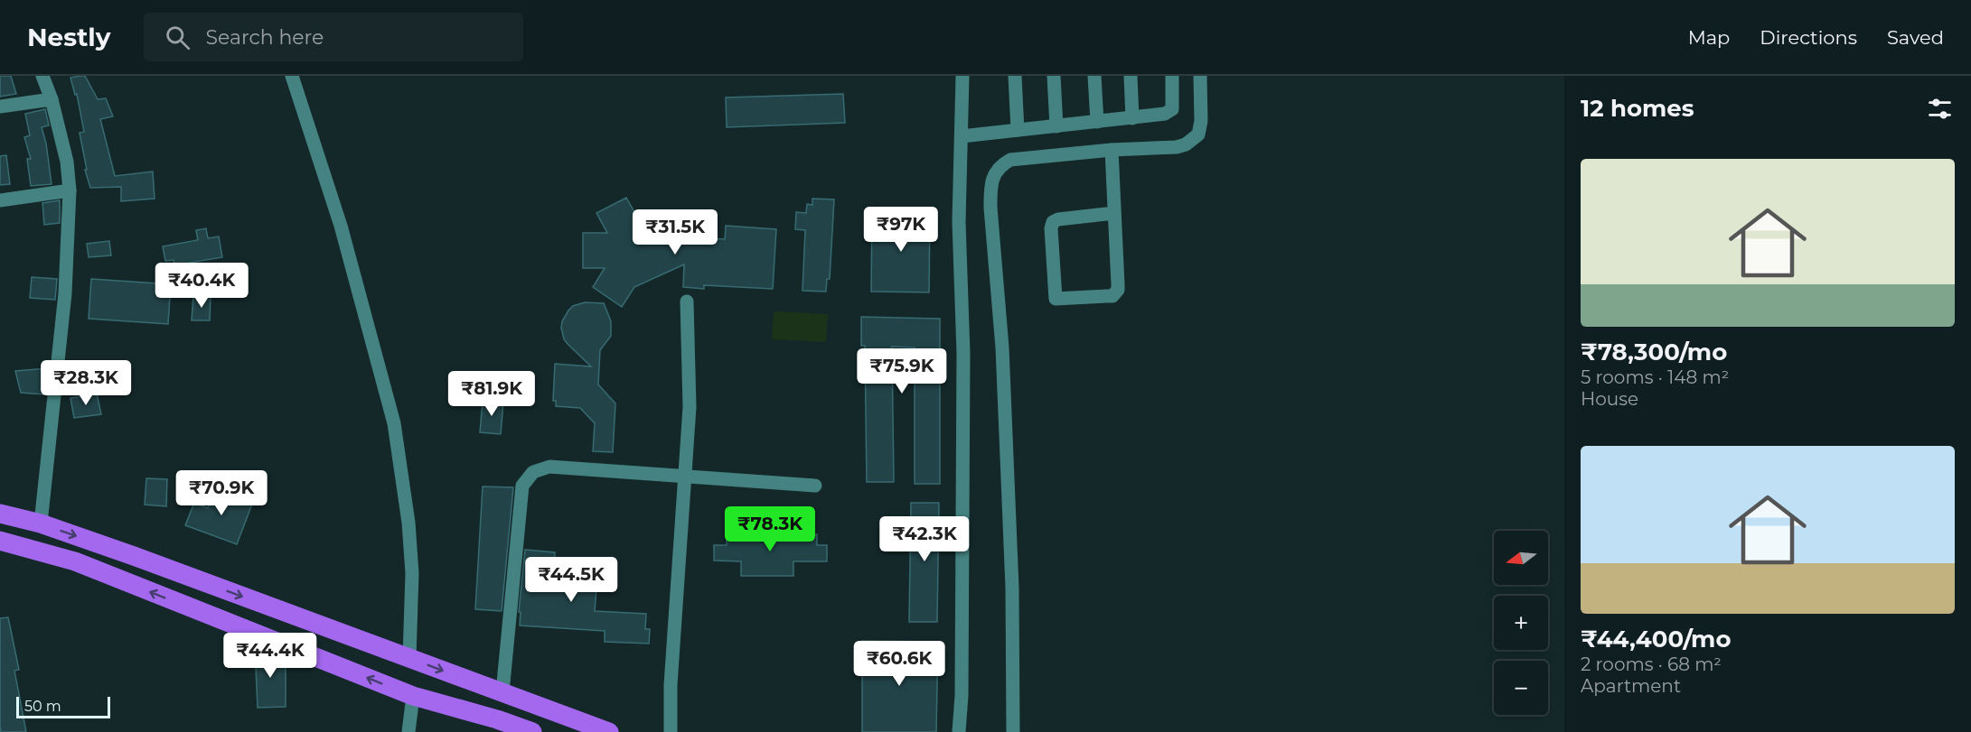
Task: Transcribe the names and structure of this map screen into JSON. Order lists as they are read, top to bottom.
{
  "scale_bar": "50 m",
  "north": "left",
  "page": {
    "header": "Nestly",
    "search": "Search here",
    "nav": ["Map", "Directions", "Saved"],
    "heading": "12 homes",
    "list": [
      {
        "name": "₹78,300/mo",
        "note": "5 rooms · 148 m² · House"
      },
      {
        "name": "₹44,400/mo",
        "note": "2 rooms · 68 m² · Apartment"
      }
    ],
    "price": [
      "₹97K",
      "₹31.5K",
      "₹40.4K",
      "₹75.9K",
      "₹28.3K",
      "₹81.9K",
      "₹70.9K",
      "₹78.3K",
      "₹42.3K",
      "₹44.5K",
      "₹44.4K",
      "₹60.6K"
    ],
    "map_buttons": ["+", "−"],
    "scale": "50 m"
  }
}
